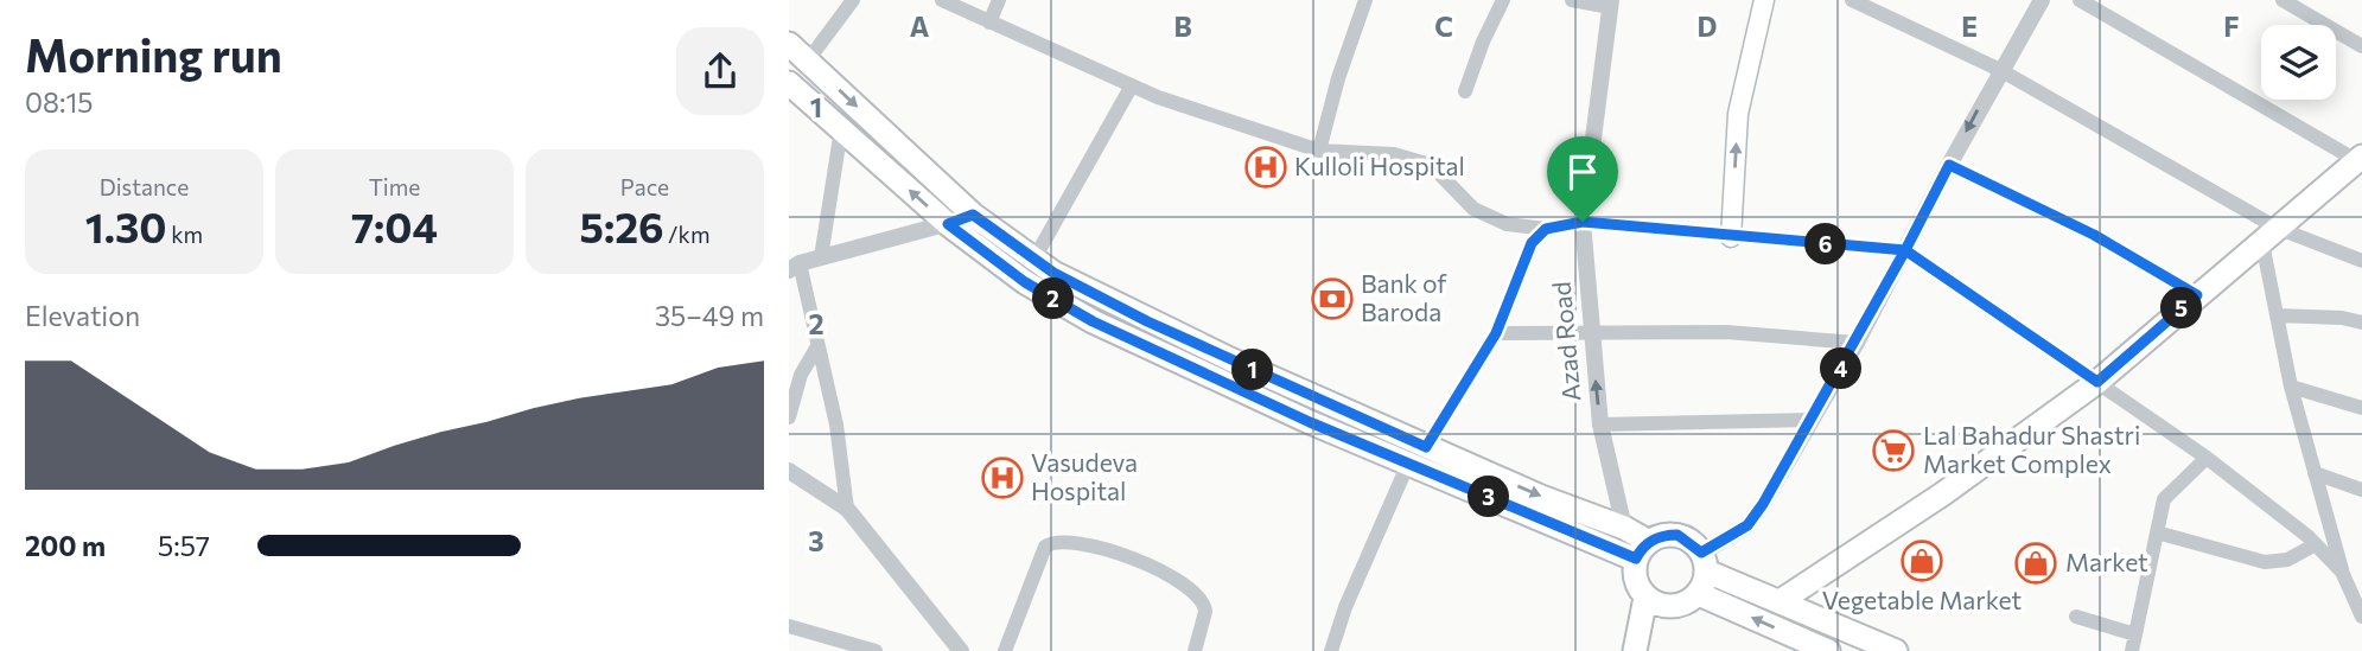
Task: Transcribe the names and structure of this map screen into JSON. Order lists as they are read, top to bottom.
{
  "streets": {
    "street": ["Azad Road"]
  },
  "places": {
    "hospital": ["Kulloli Hospital", "Vasudeva Hospital"],
    "bank": ["Bank of Baroda"],
    "supermarket": ["Lal Bahadur Shastri Market Complex"],
    "shop": ["Vegetable Market", "Market"]
  },
  "page": {
    "heading": ["Morning run", "08:15"],
    "stats": [
      ["Distance", "1.30 km"],
      ["Time", "7:04"],
      ["Pace", "5:26 /km"]
    ],
    "pins": [
      "6",
      "2",
      "5",
      "4",
      "1",
      "3"
    ],
    "chart": ["Elevation", "35–49 m"],
    "list": [
      {
        "name": "200 m",
        "note": "5:57"
      }
    ]
  },
  "grid": {
    "columns": [
      "A",
      "B",
      "C",
      "D",
      "E",
      "F"
    ],
    "rows": ["1", "2", "3"]
  }
}
